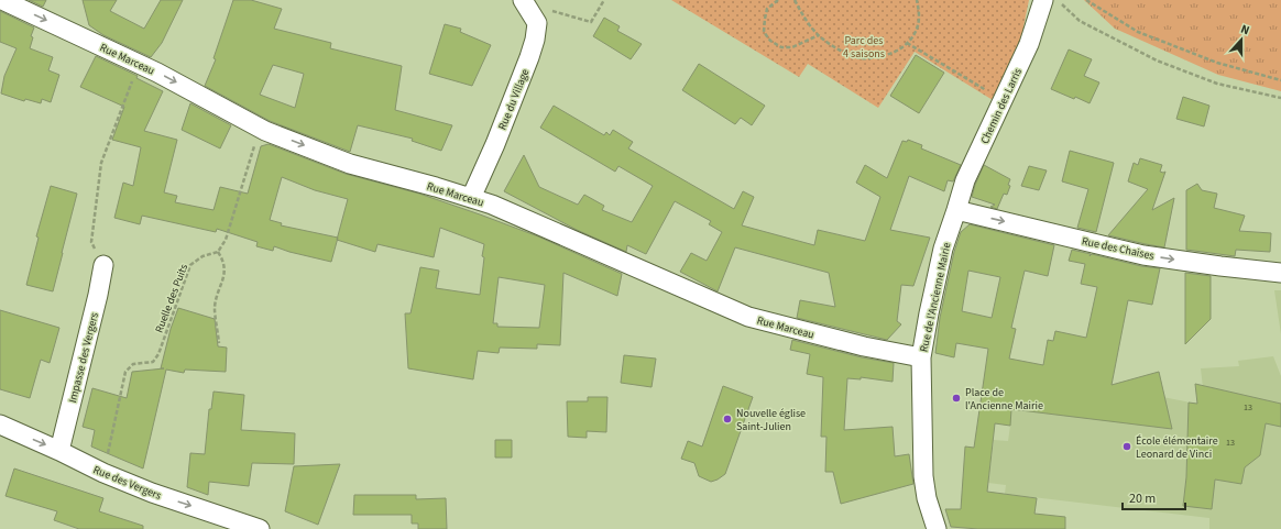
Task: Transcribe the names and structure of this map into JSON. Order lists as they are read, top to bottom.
{
  "streets": {
    "street": [
      "Rue Marceau",
      "Rue du Village",
      "Chemin des Larris",
      "Rue des Chaises",
      "Rue de l'Ancienne Mairie",
      "Impasse des Vergers",
      "Rue des Vergers"
    ],
    "path": ["Ruelle des Puits"]
  },
  "crossings": [
    ["Rue Marceau", "Rue du Village"],
    ["Rue Marceau", "Rue de l'Ancienne Mairie"],
    ["Chemin des Larris", "Rue des Chaises"],
    ["Chemin des Larris", "Rue de l'Ancienne Mairie"],
    ["Rue des Chaises", "Rue de l'Ancienne Mairie"],
    ["Ruelle des Puits", "Rue des Vergers"],
    ["Impasse des Vergers", "Rue des Vergers"]
  ],
  "one_way": ["Rue Marceau", "Rue des Chaises", "Rue des Vergers"],
  "parks": ["Parc des 4 saisons"],
  "places": ["Place de l'Ancienne Mairie", "Nouvelle église Saint-Julien", "École élémentaire Leonard de Vinci"],
  "house_numbers": ["13", "13"],
  "scale_bar": "20 m",
  "north": "top"
}
